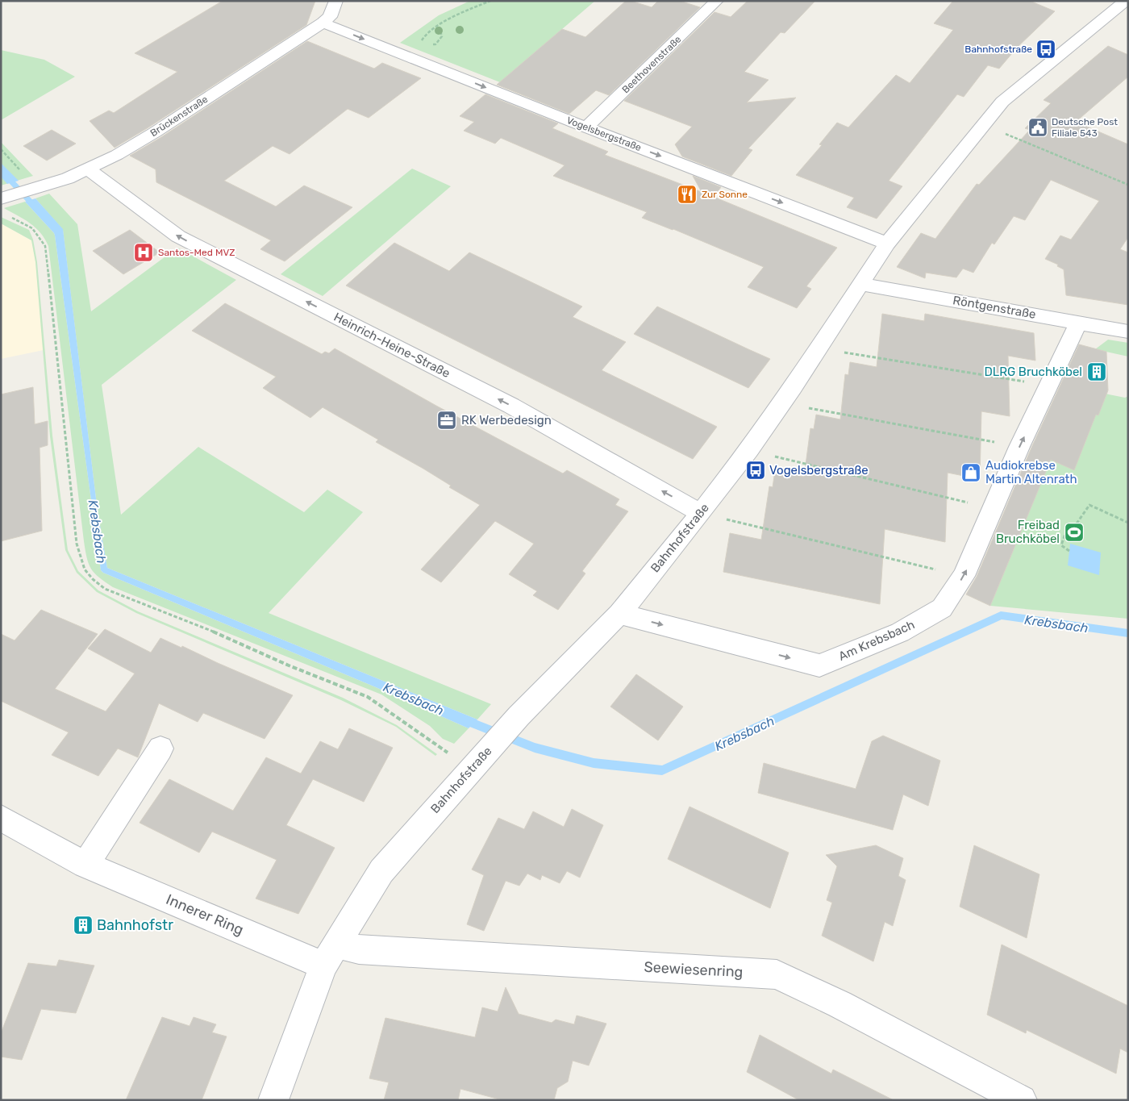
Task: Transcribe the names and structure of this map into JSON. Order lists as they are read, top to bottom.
{
  "streets": {
    "street": [
      "Beethovenstraße",
      "Brückenstraße",
      "Vogelsbergstraße",
      "Röntgenstraße",
      "Heinrich-Heine-Straße",
      "Bahnhofstraße",
      "Am Krebsbach",
      "Innerer Ring",
      "Seewiesenring"
    ]
  },
  "crossings": [
    ["Beethovenstraße", "Vogelsbergstraße"],
    ["Brückenstraße", "Vogelsbergstraße"],
    ["Brückenstraße", "Heinrich-Heine-Straße"],
    ["Vogelsbergstraße", "Bahnhofstraße"],
    ["Röntgenstraße", "Bahnhofstraße"],
    ["Röntgenstraße", "Am Krebsbach"],
    ["Heinrich-Heine-Straße", "Bahnhofstraße"],
    ["Bahnhofstraße", "Am Krebsbach"],
    ["Bahnhofstraße", "Innerer Ring"],
    ["Bahnhofstraße", "Seewiesenring"],
    ["Innerer Ring", "Seewiesenring"]
  ],
  "one_way": ["Vogelsbergstraße", "Heinrich-Heine-Straße", "Am Krebsbach"],
  "water": ["Krebsbach"],
  "places": {
    "bus stop": ["Bahnhofstraße", "Vogelsbergstraße"],
    "public building": ["Deutsche Post Filiale 543"],
    "restaurant": ["Zur Sonne"],
    "hospital": ["Santos-Med MVZ"],
    "building": ["DLRG Bruchköbel", "Bahnhofstr"],
    "office": ["RK Werbedesign"],
    "shop": ["Audiokrebse Martin Altenrath"],
    "sports": ["Freibad Bruchköbel"]
  }
}
